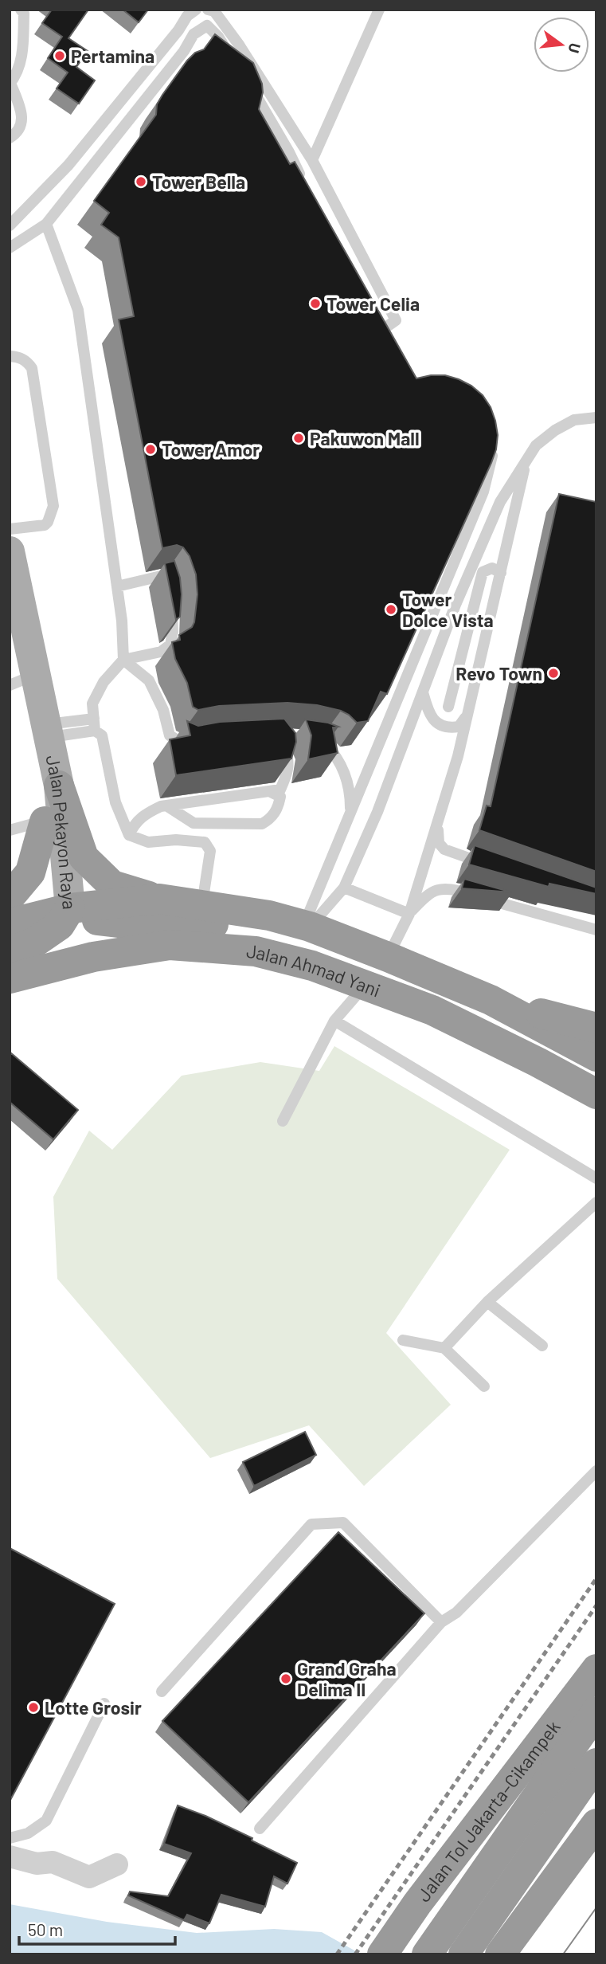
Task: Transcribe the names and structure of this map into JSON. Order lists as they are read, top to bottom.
{
  "streets": {
    "highway": ["Jalan Ahmad Yani", "Jalan Tol Jakarta–Cikampek"],
    "main road": ["Jalan Pekayon Raya"]
  },
  "crossings": [
    ["Jalan Pekayon Raya", "Jalan Ahmad Yani"]
  ],
  "places": [
    "Pertamina",
    "Tower Bella",
    "Tower Celia",
    "Pakuwon Mall",
    "Tower Amor",
    "Tower Dolce Vista",
    "Revo Town",
    "Grand Graha Delima II",
    "Lotte Grosir"
  ],
  "scale_bar": "50 m",
  "north": "right"
}
